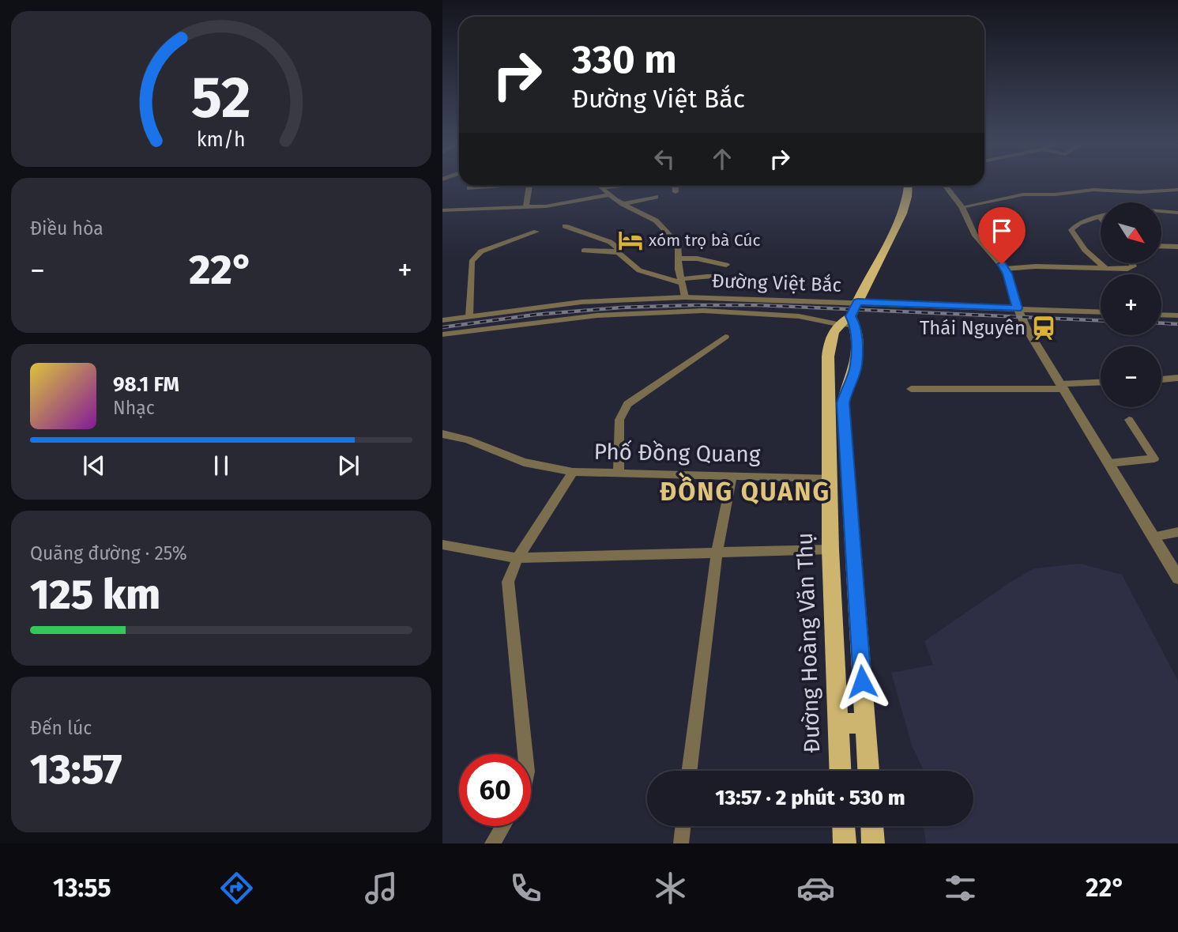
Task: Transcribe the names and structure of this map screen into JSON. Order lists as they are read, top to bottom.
{
  "streets": {
    "main road": ["Đường Hoàng Văn Thụ"],
    "street": ["Đường Việt Bắc", "Phố Đồng Quang"]
  },
  "crossings": [
    ["Đường Việt Bắc", "Đường Hoàng Văn Thụ"],
    ["Phố Đồng Quang", "Đường Hoàng Văn Thụ"]
  ],
  "districts": ["ĐỒNG QUANG"],
  "places": {
    "hotel": ["xóm trọ bà Cúc"],
    "station": ["Thái Nguyên"]
  },
  "north": "bottom right",
  "page": {
    "turn": ["330 m", "Đường Việt Bắc"],
    "tile": [
      "Điều hòa",
      ["Quãng đường · 25%", "125 km"],
      ["Đến lúc", "13:57"]
    ],
    "map_buttons": ["+", "−"],
    "heat": ["−", "22°", "+"],
    "song": ["98.1 FM", "Nhạc"],
    "limit": "60",
    "trip": "13:57 · 2 phút · 530 m",
    "tabs": ["13:55", "22°"],
    "gauge": ["52", "km/h"]
  }
}
